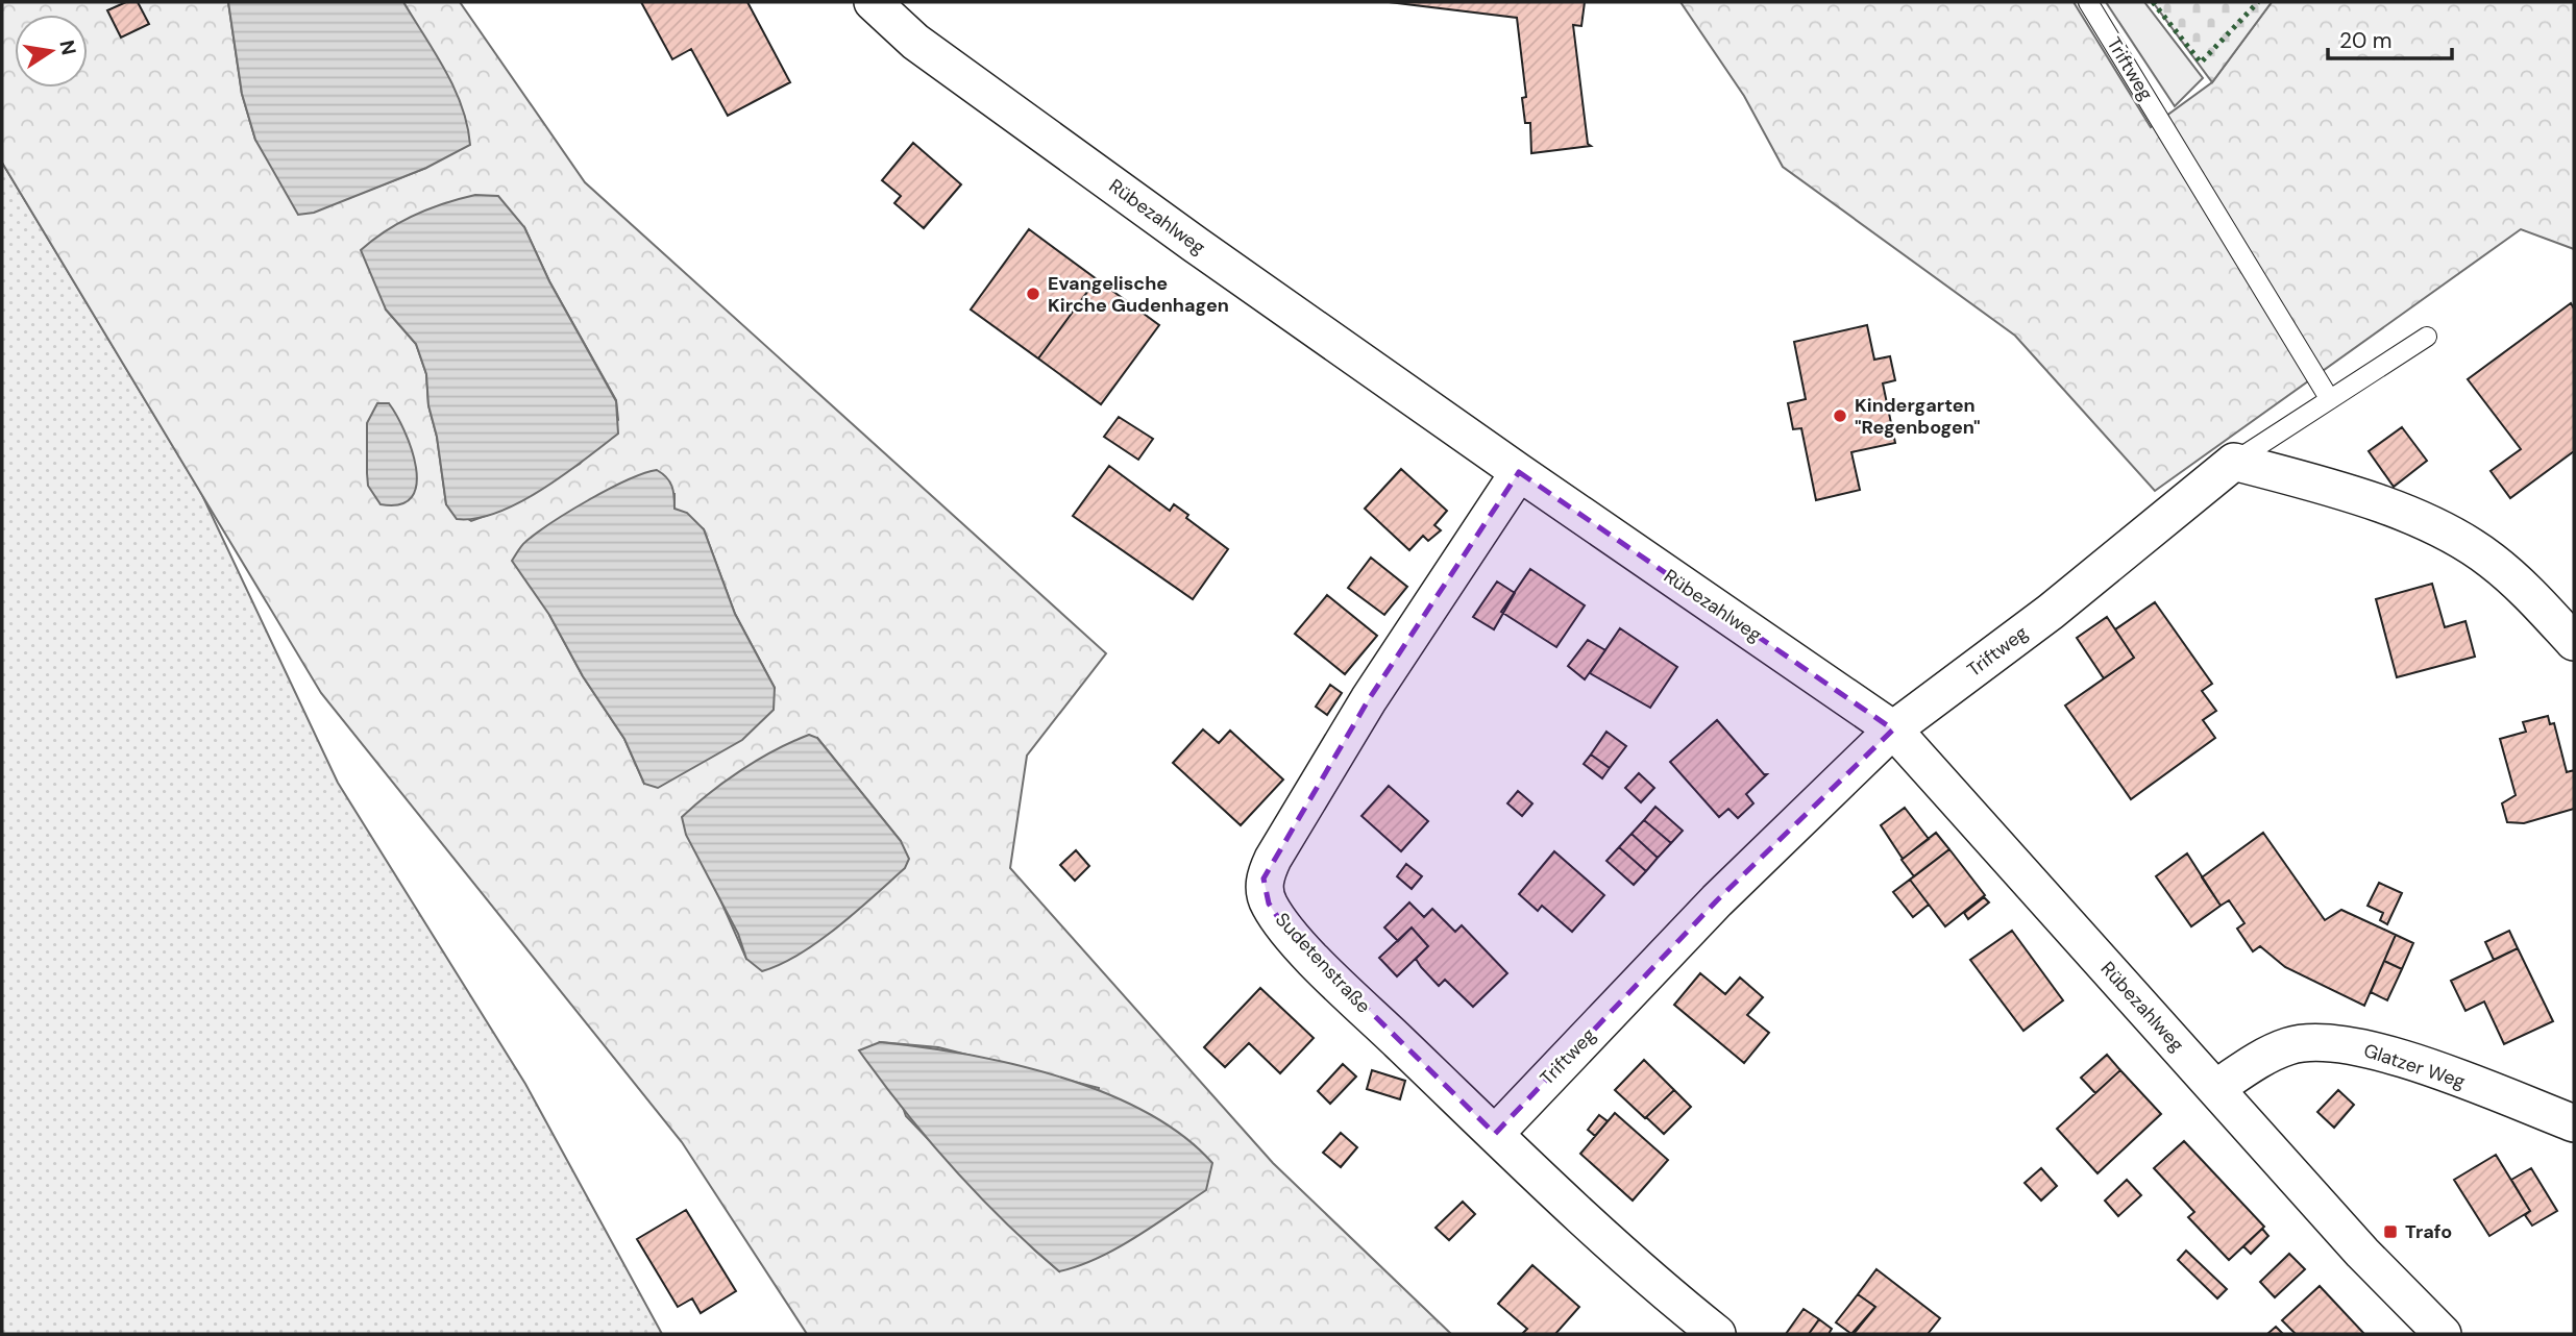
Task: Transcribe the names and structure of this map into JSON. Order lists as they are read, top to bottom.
{
  "streets": {
    "street": [
      "Triftweg",
      "Rübezahlweg",
      "Sudetenstraße",
      "Glatzer Weg"
    ]
  },
  "crossings": [
    ["Triftweg", "Rübezahlweg"],
    ["Triftweg", "Sudetenstraße"],
    ["Rübezahlweg", "Sudetenstraße"],
    ["Rübezahlweg", "Glatzer Weg"]
  ],
  "places": {
    "other": ["Evangelische Kirche Gudenhagen", "Kindergarten \"Regenbogen\""],
    "transit": ["Trafo"]
  },
  "scale_bar": "20 m",
  "north": "right"
}
